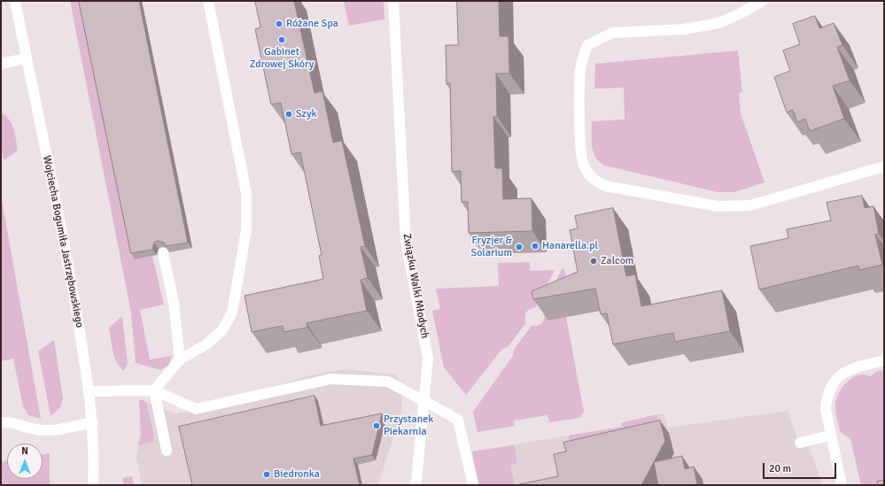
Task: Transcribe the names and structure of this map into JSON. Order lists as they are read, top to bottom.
{
  "streets": {
    "street": ["Wojciecha Bogumiła Jastrzębowskiego", "Związku Walki Młodych"]
  },
  "places": [
    "Różane Spa",
    "Gabinet Zdrowej Skóry",
    "Szyk",
    "Hanarella.pl",
    "Fryzjer & Solarium",
    "Zalcom",
    "Przystanek Piekarnia",
    "Biedronka"
  ],
  "scale_bar": "20 m",
  "north": "top"
}
